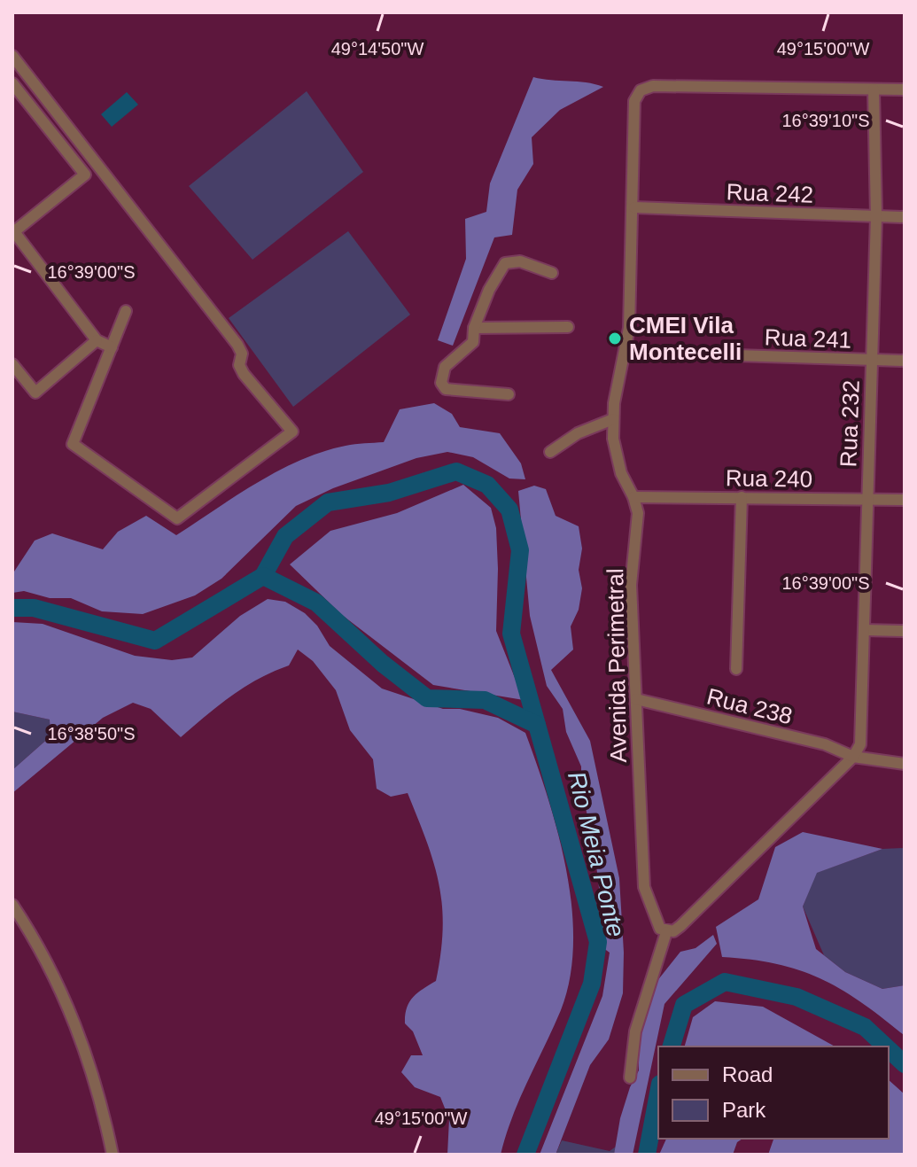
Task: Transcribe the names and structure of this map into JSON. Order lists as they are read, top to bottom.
{
  "streets": {
    "street": [
      "Rua 242",
      "Rua 241",
      "Rua 232",
      "Rua 240",
      "Avenida Perimetral",
      "Rua 238"
    ]
  },
  "crossings": [
    ["Rua 242", "Rua 232"],
    ["Rua 242", "Avenida Perimetral"],
    ["Rua 241", "Rua 232"],
    ["Rua 241", "Avenida Perimetral"],
    ["Rua 232", "Rua 240"],
    ["Rua 232", "Avenida Perimetral"],
    ["Rua 232", "Rua 238"],
    ["Rua 240", "Avenida Perimetral"],
    ["Avenida Perimetral", "Rua 238"]
  ],
  "water": ["Rio Meia Ponte"],
  "places": ["CMEI Vila Montecelli"],
  "legend": ["Road", "Park"],
  "coordinates": [
    "49°14'50\"W",
    "49°15'00\"W",
    "16°39'10\"S",
    "16°39'00\"S",
    "16°38'50\"S"
  ]
}
